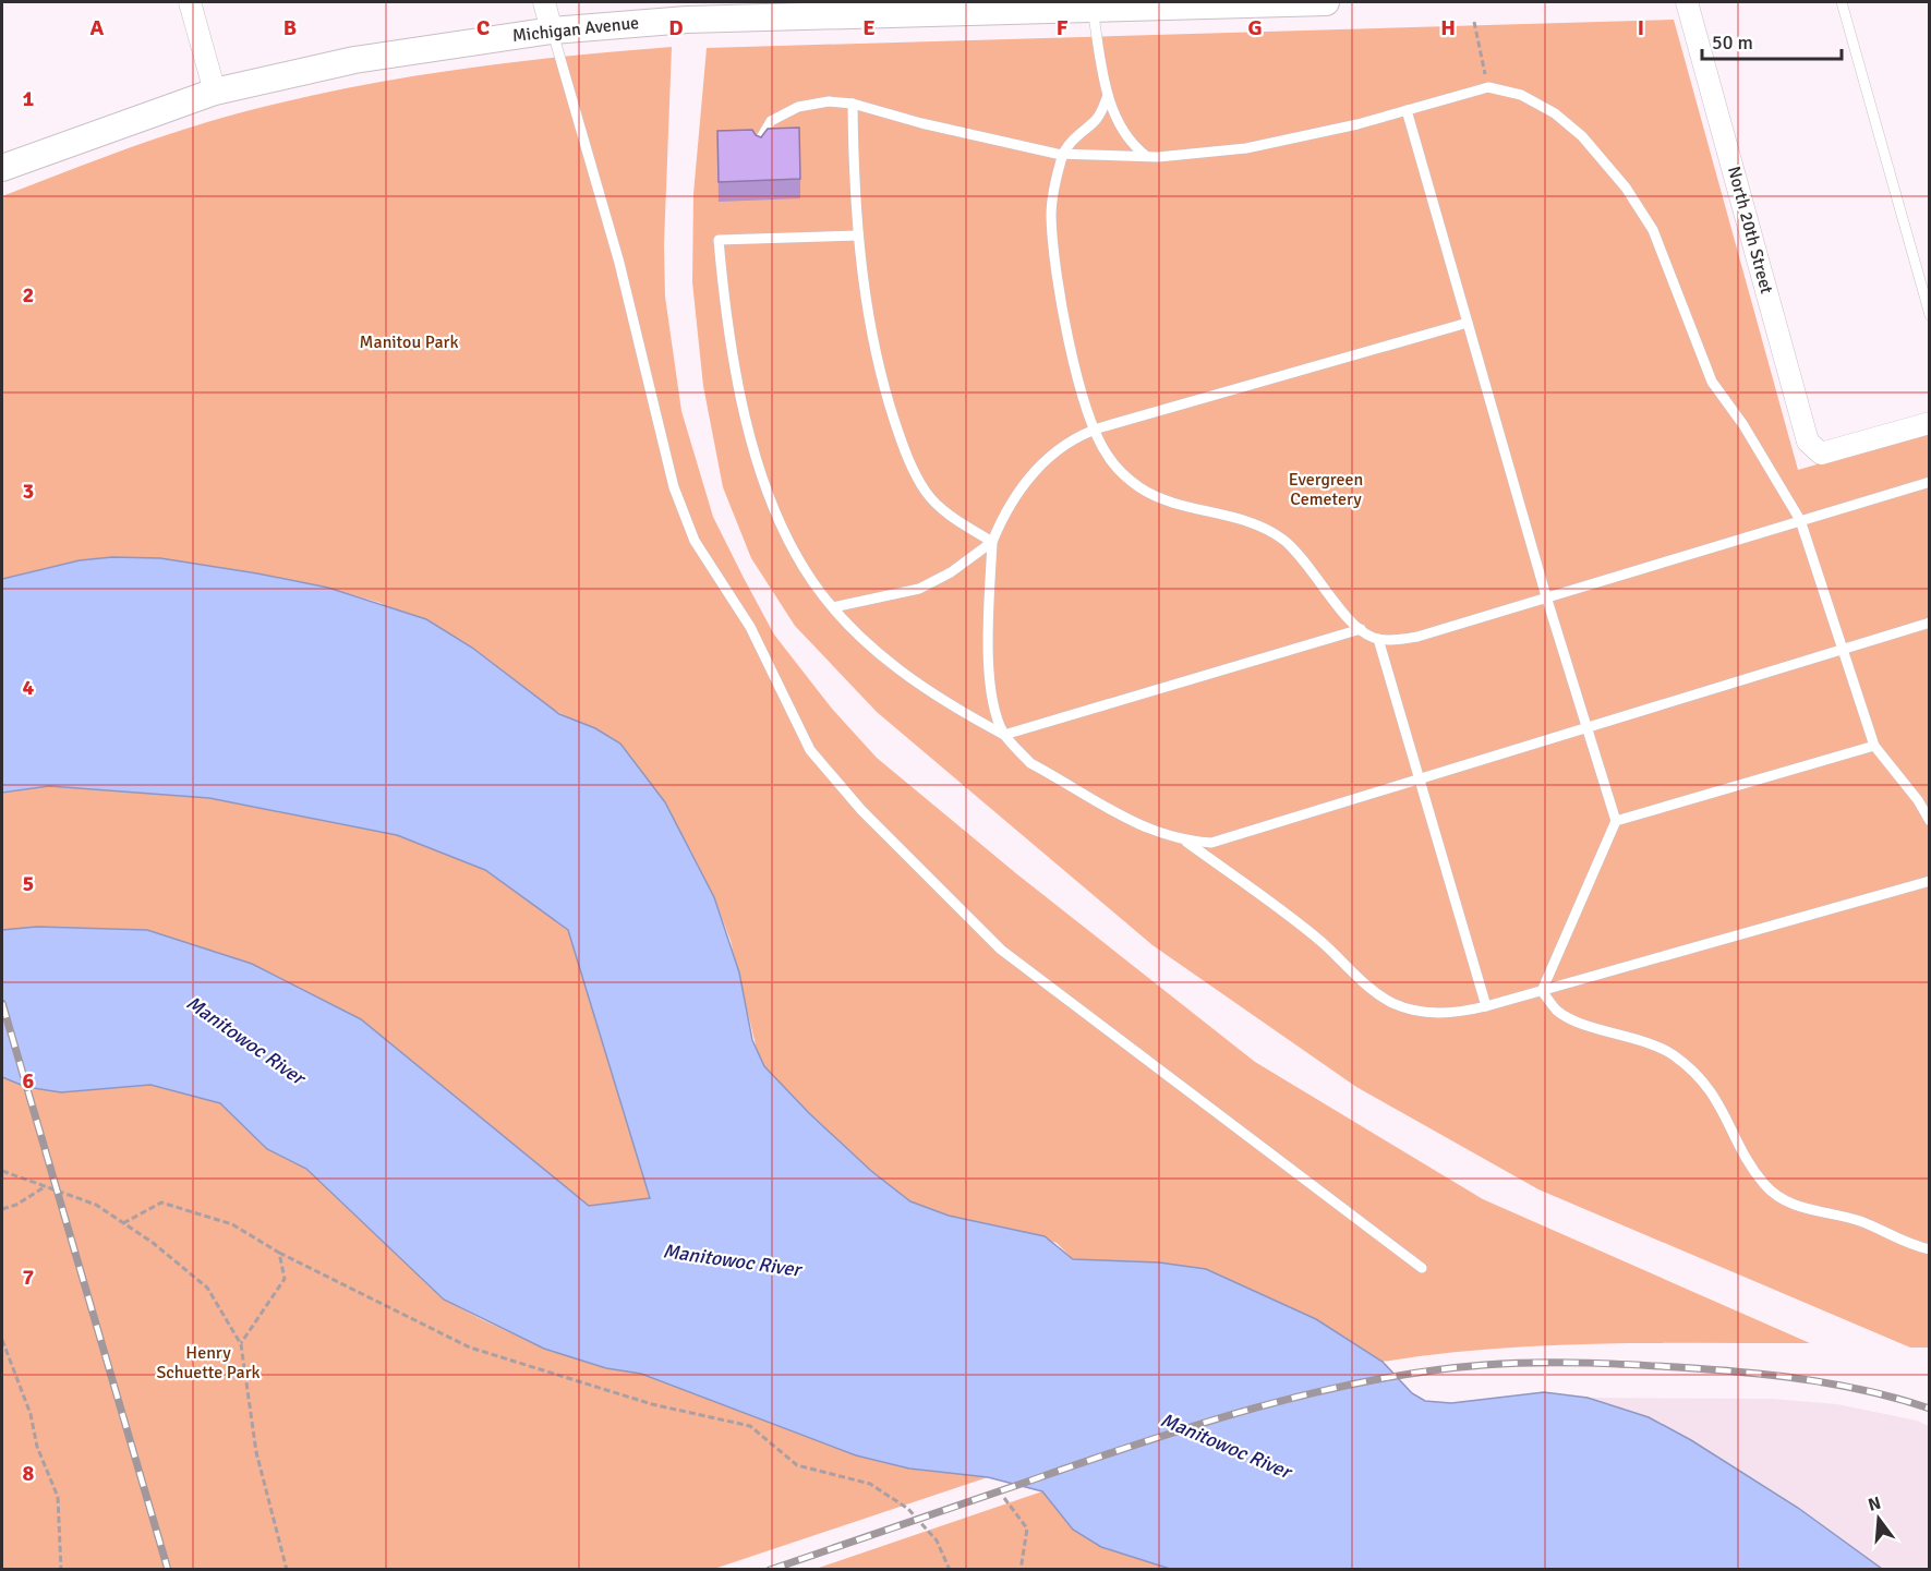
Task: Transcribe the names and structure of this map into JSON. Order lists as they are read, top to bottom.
{
  "streets": {
    "street": ["Michigan Avenue", "North 20th Street"]
  },
  "water": ["Manitowoc River"],
  "parks": ["Manitou Park", "Evergreen Cemetery", "Henry Schuette Park"],
  "scale_bar": "50 m",
  "north": "top",
  "grid": {
    "columns": [
      "A",
      "B",
      "C",
      "D",
      "E",
      "F",
      "G",
      "H",
      "I"
    ],
    "rows": [
      "1",
      "2",
      "3",
      "4",
      "5",
      "6",
      "7",
      "8"
    ]
  }
}
